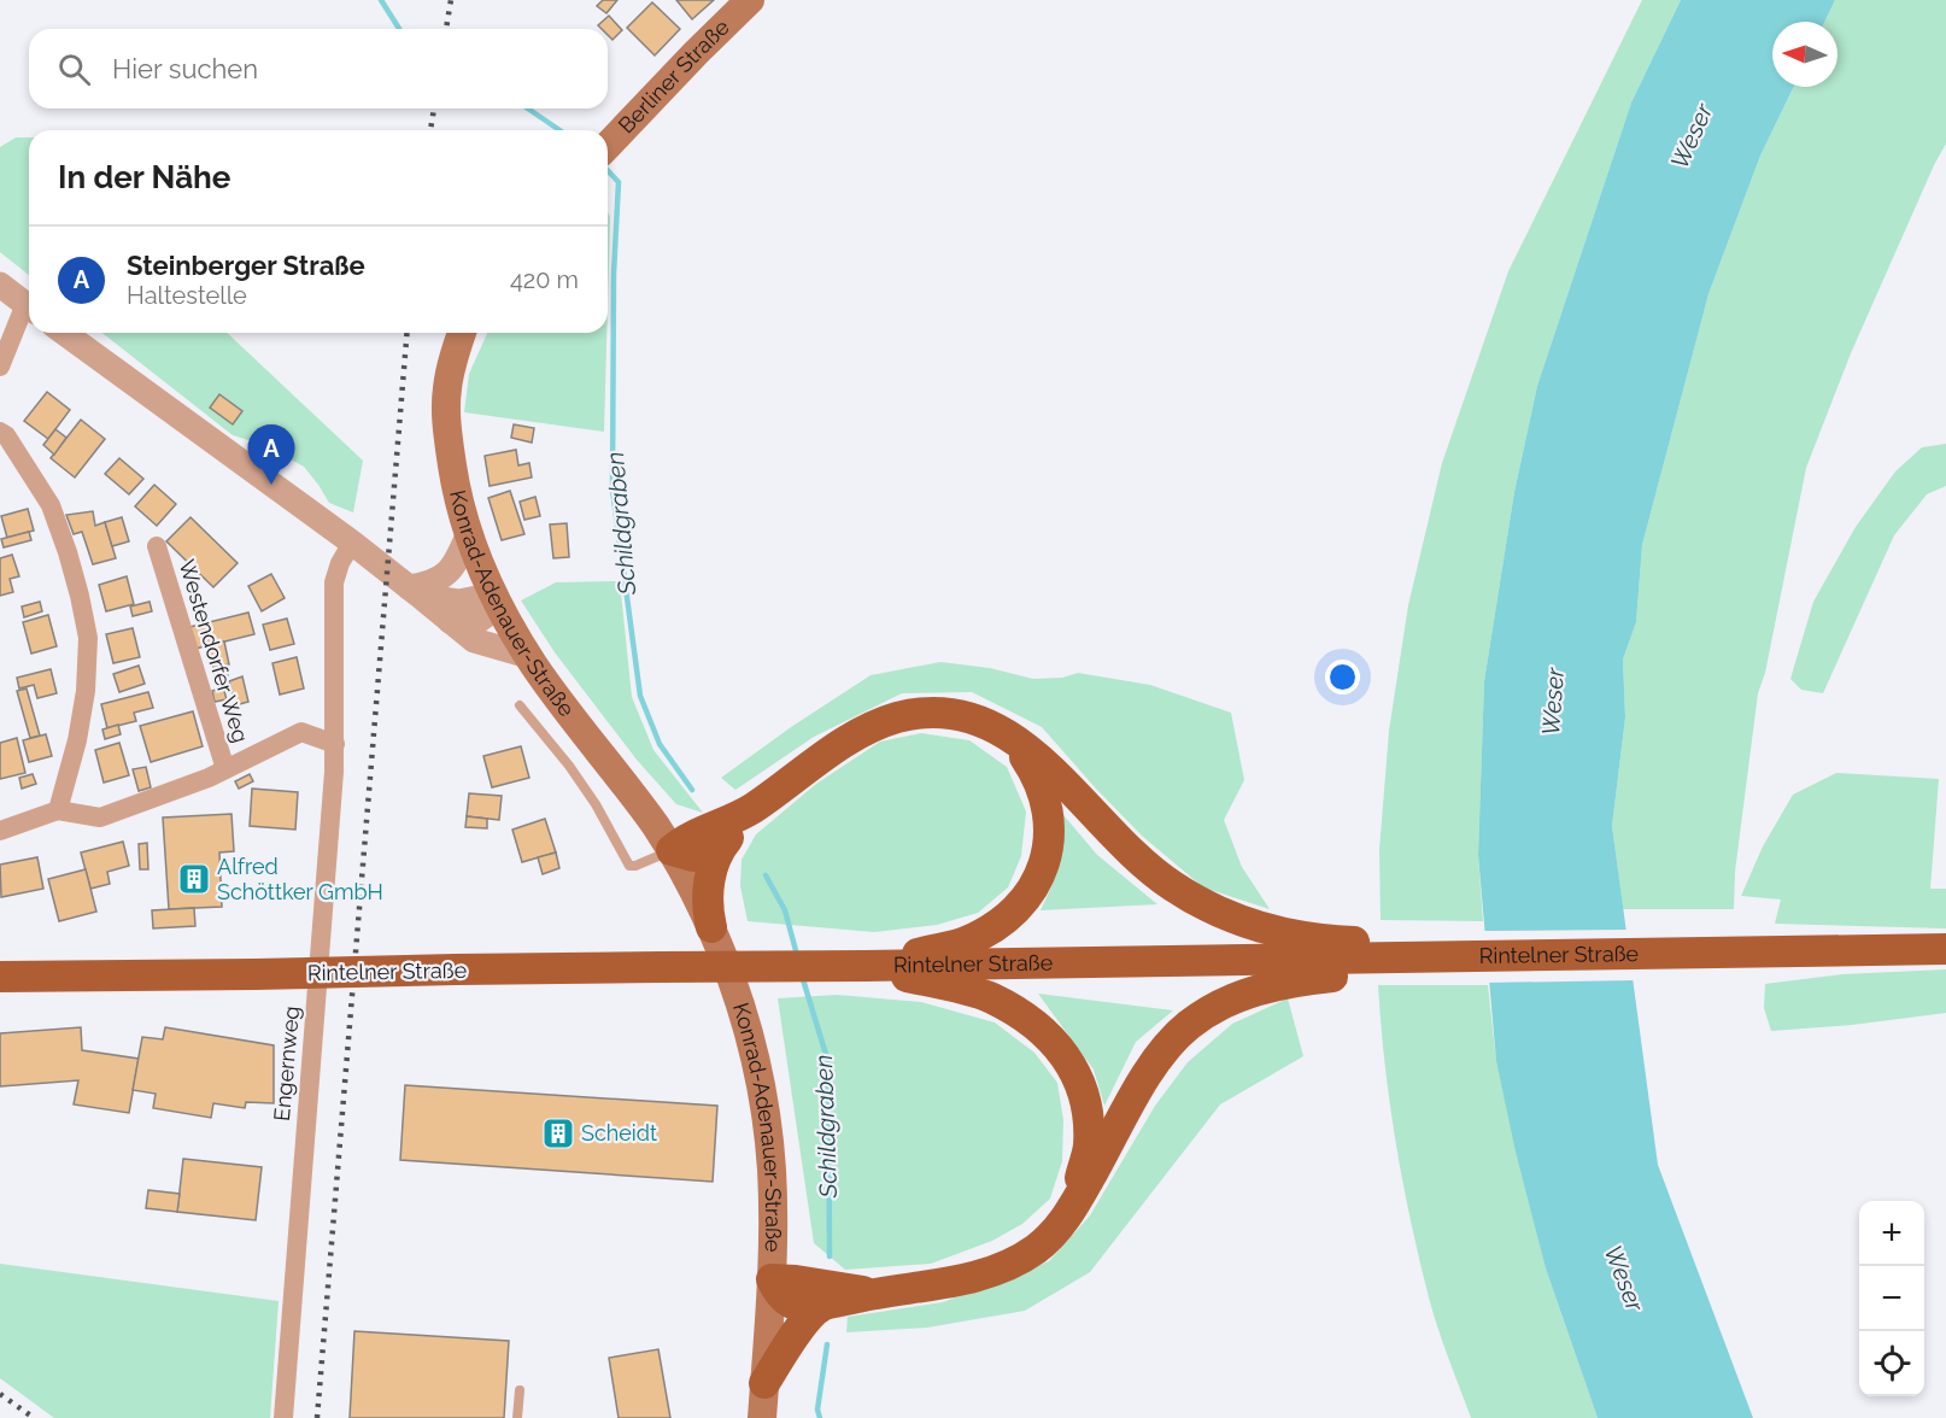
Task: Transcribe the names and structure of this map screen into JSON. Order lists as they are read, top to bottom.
{
  "streets": {
    "main road": ["Berliner Straße", "Konrad-Adenauer-Straße", "Rintelner Straße"],
    "street": ["Westendorfer Weg", "Engernweg"]
  },
  "crossings": [
    ["Westendorfer Weg", "Engernweg"]
  ],
  "water": ["Weser", "Schildgraben"],
  "places": {
    "building": ["Alfred Schöttker GmbH", "Scheidt"]
  },
  "north": "left",
  "page": {
    "search": "Hier suchen",
    "heading": "In der Nähe",
    "list": [
      {
        "mark": "A",
        "name": "Steinberger Straße",
        "note": "Haltestelle",
        "value": "420 m"
      }
    ],
    "pins": "A",
    "map_buttons": ["+", "−"]
  }
}
